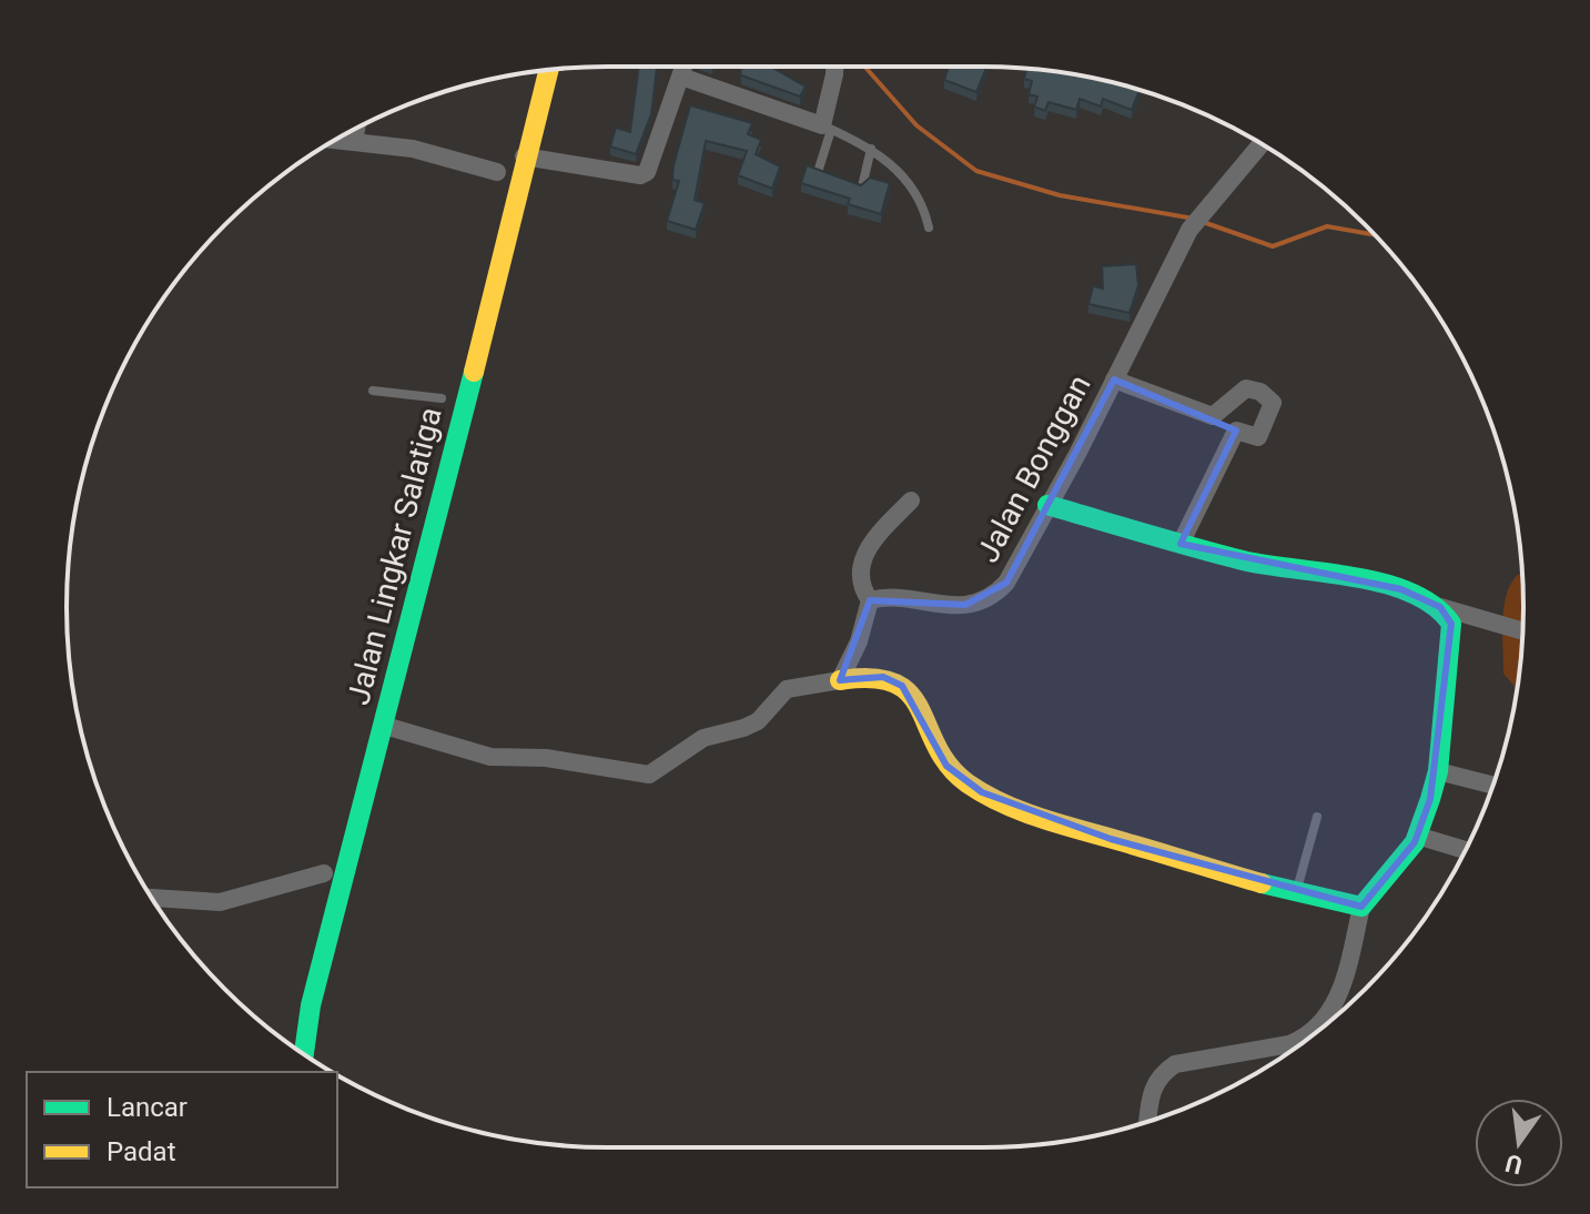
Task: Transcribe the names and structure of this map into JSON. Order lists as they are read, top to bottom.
{
  "streets": {
    "main road": ["Jalan Lingkar Salatiga"],
    "street": ["Jalan Bonggan"]
  },
  "legend": ["Lancar", "Padat"],
  "north": "bottom"
}
